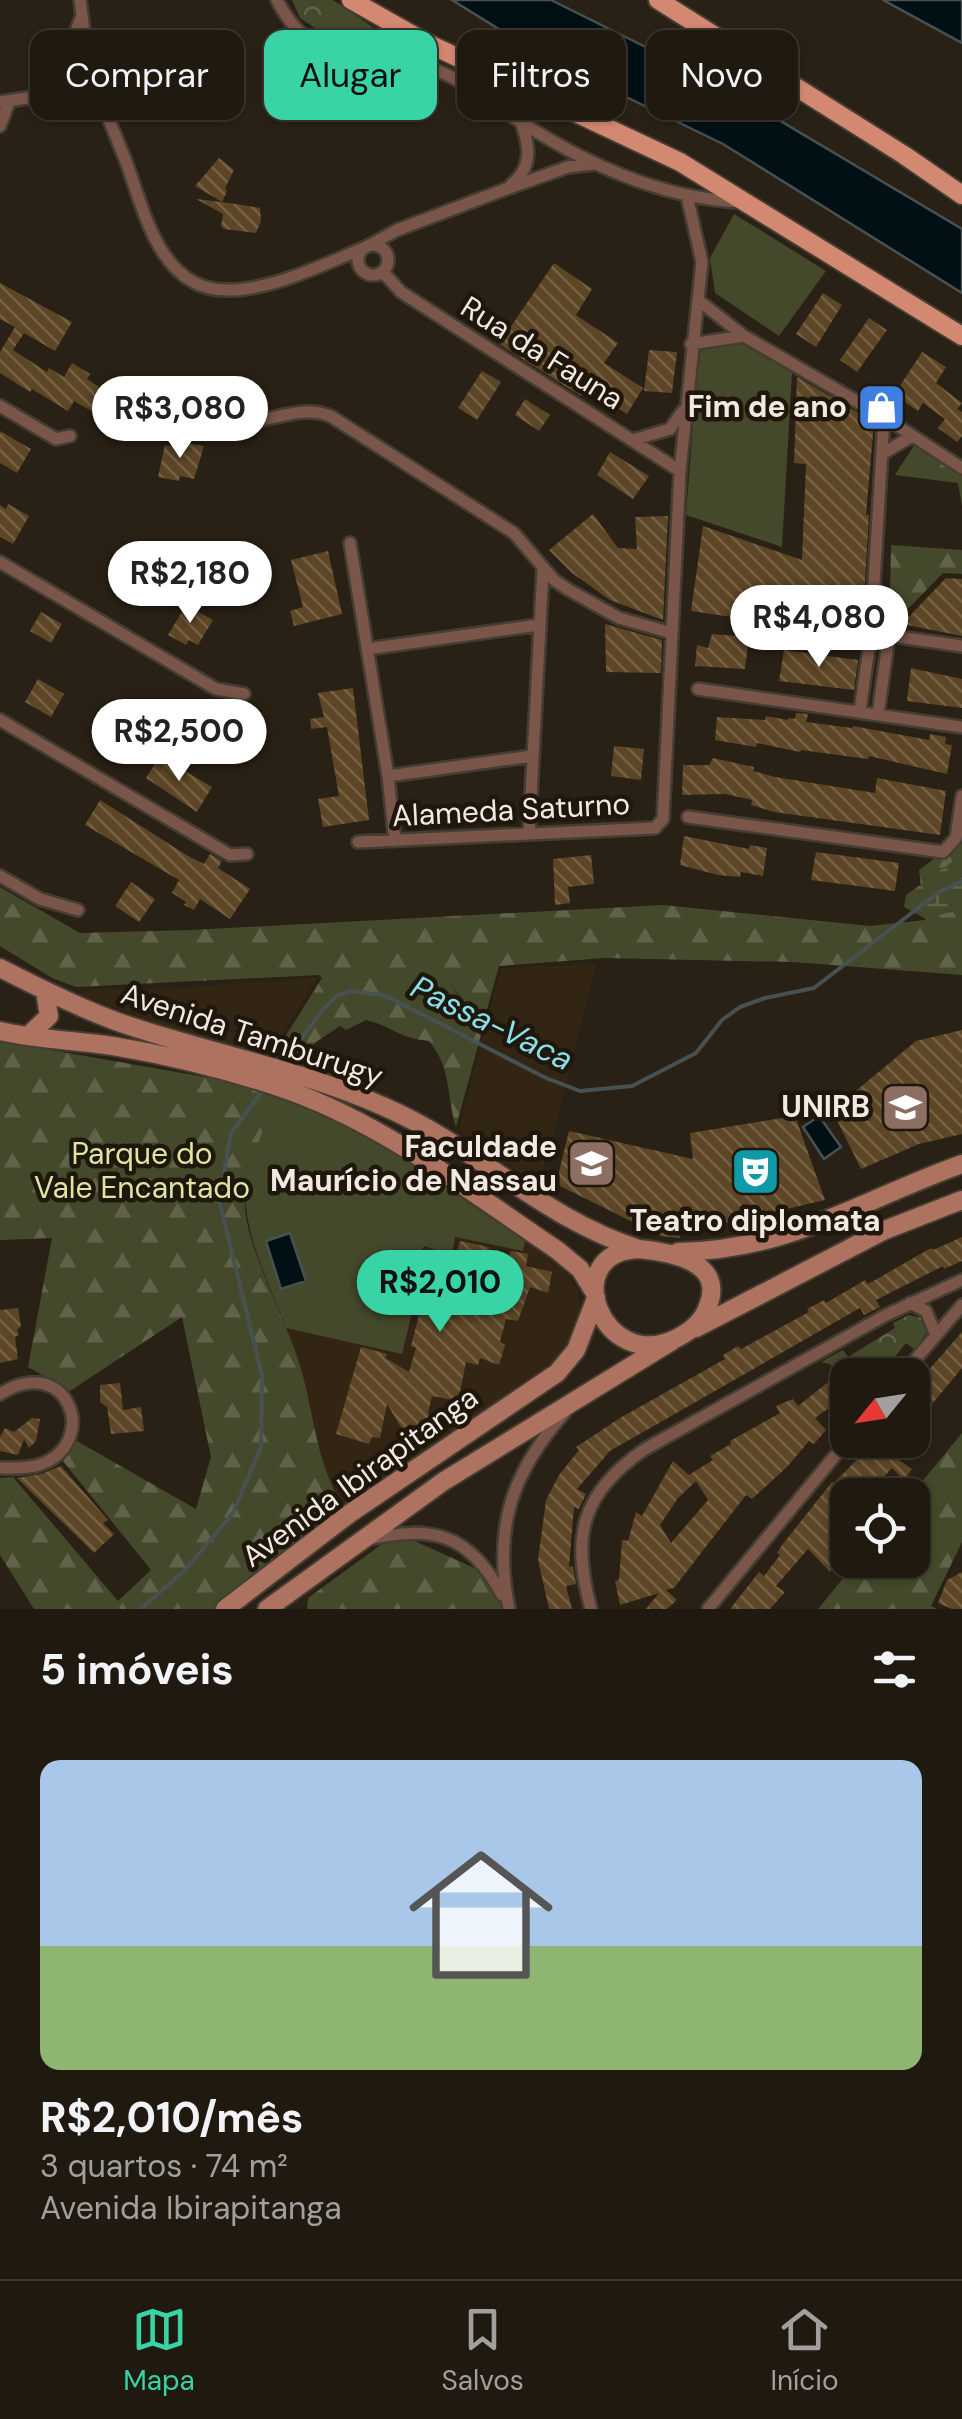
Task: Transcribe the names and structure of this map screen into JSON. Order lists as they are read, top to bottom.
{
  "streets": {
    "main road": ["Avenida Tamburugy", "Avenida Ibirapitanga"],
    "street": ["Rua da Fauna", "Alameda Saturno"]
  },
  "crossings": [
    ["Avenida Tamburugy", "Avenida Ibirapitanga"]
  ],
  "water": ["Passa-Vaca"],
  "parks": ["Parque do Vale Encantado"],
  "places": {
    "shop": ["Fim de ano"],
    "school or university": ["UNIRB", "Faculdade Maurício de Nassau"],
    "theatre": ["Teatro diplomata"]
  },
  "north": "bottom left",
  "page": {
    "chip": [
      "Comprar",
      "Alugar",
      "Filtros",
      "Novo"
    ],
    "price": [
      "R$3,080",
      "R$2,180",
      "R$4,080",
      "R$2,500",
      "R$2,010"
    ],
    "heading": "5 imóveis",
    "list": [
      {
        "name": "R$2,010/mês",
        "note": "3 quartos · 74 m² · Avenida Ibirapitanga"
      }
    ],
    "tabs": ["Mapa", "Salvos", "Início"]
  }
}
